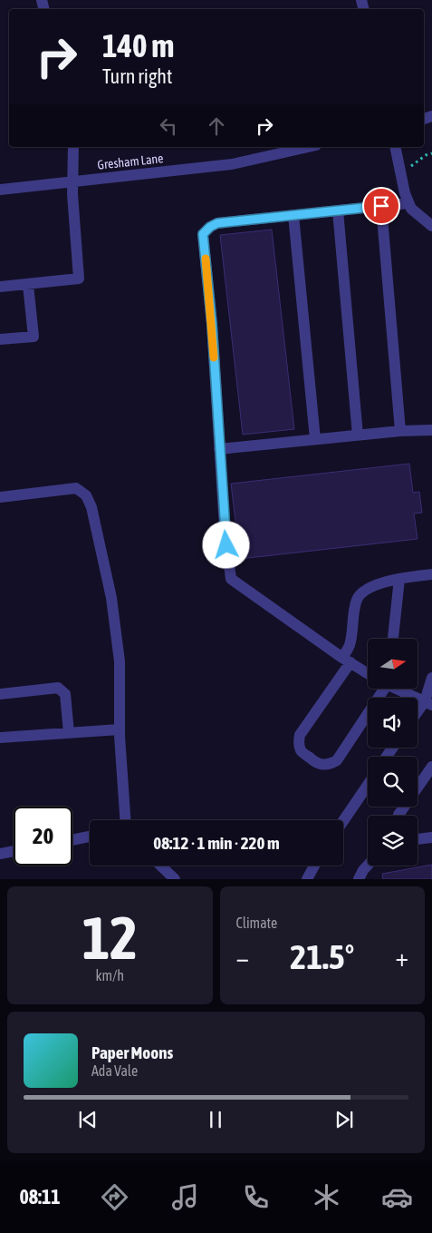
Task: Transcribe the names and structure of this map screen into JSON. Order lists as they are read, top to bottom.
{
  "streets": {
    "street": ["Gresham Lane"]
  },
  "north": "right",
  "page": {
    "turn": ["140 m", "Turn right"],
    "limit": "20",
    "trip": "08:12 · 1 min · 220 m",
    "tile": [
      ["12", "km/h"],
      "Climate"
    ],
    "heat": ["−", "21.5°", "+"],
    "song": ["Paper Moons", "Ada Vale"],
    "tabs": "08:11"
  }
}
